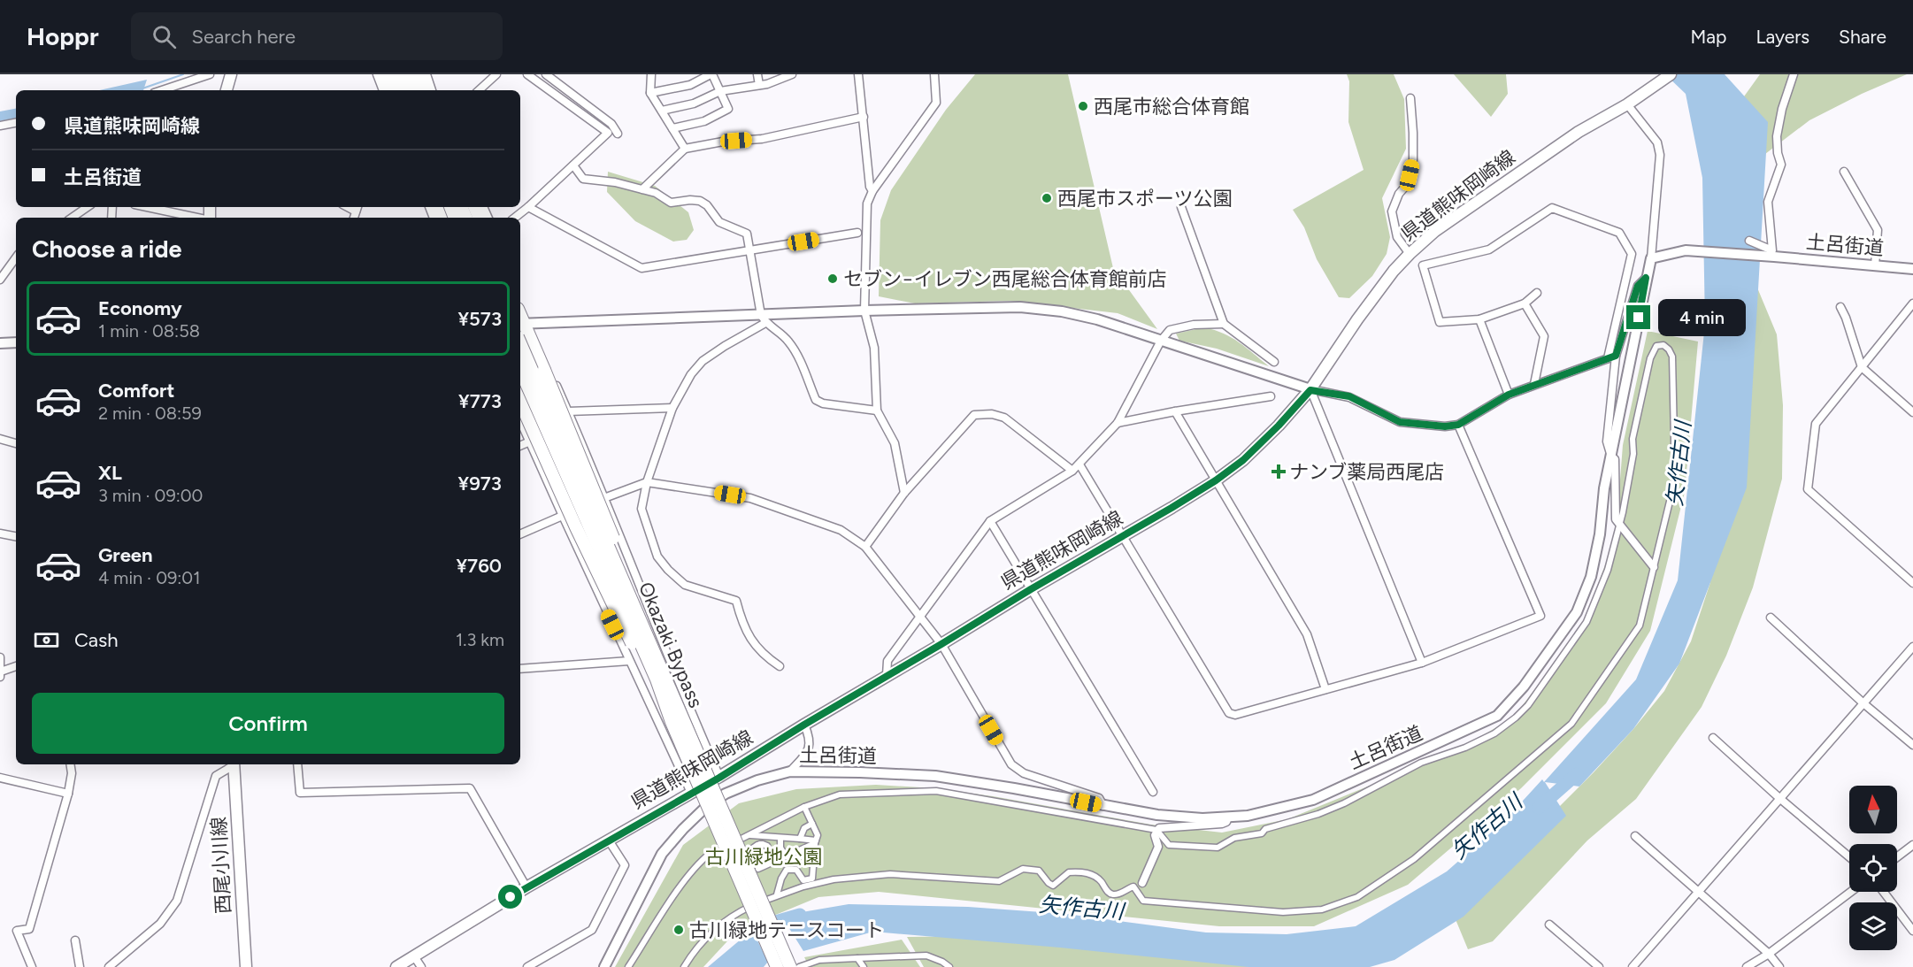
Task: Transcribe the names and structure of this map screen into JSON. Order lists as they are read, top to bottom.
{
  "streets": {
    "highway": ["Okazaki Bypass"],
    "main road": ["県道熊味岡崎線", "西尾小川線"],
    "street": ["土呂街道"]
  },
  "water": ["矢作古川"],
  "parks": ["古川緑地公園"],
  "places": {
    "other": [
      "西尾市総合体育館",
      "西尾市スポーツ公園",
      "セブン−イレブン西尾総合体育館前店",
      "古川緑地テニスコート"
    ],
    "health": ["ナンブ薬局西尾店"]
  },
  "north": "top",
  "page": {
    "header": "Hoppr",
    "search": "Search here",
    "nav": ["Map", "Layers", "Share"],
    "banner": ["県道熊味岡崎線", "土呂街道"],
    "heading": "Choose a ride",
    "list": [
      {
        "name": "Economy",
        "note": "1 min · 08:58",
        "value": "¥573"
      },
      {
        "name": "Comfort",
        "note": "2 min · 08:59",
        "value": "¥773"
      },
      {
        "name": "XL",
        "note": "3 min · 09:00",
        "value": "¥973"
      },
      {
        "name": "Green",
        "note": "4 min · 09:01",
        "value": "¥760"
      }
    ],
    "bubble": "4 min",
    "pay": ["Cash", "1.3 km"],
    "buttons": "Confirm"
  }
}
